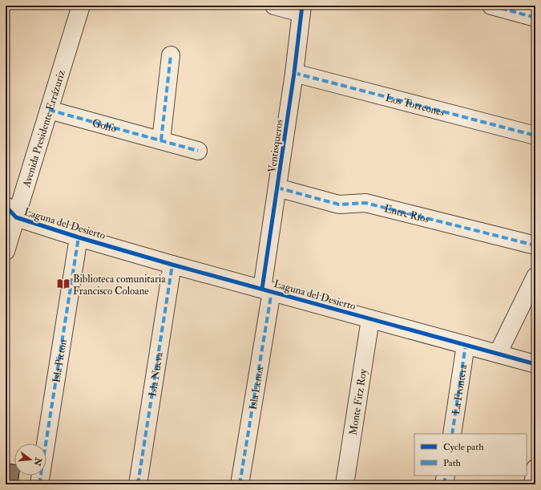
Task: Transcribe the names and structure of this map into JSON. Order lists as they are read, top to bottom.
{
  "streets": {
    "street": [
      "Los Torreones",
      "Golfo",
      "Avenida Presidente Errázuriz",
      "Ventisqueros",
      "Entre Ríos",
      "Laguna del Desierto",
      "Isla Picton",
      "Isla Nueva",
      "Isla Lenox",
      "La Frontera",
      "Monte Fitz Roy"
    ]
  },
  "crossings": [
    ["Los Torreones", "Ventisqueros"],
    ["Golfo", "Avenida Presidente Errázuriz"],
    ["Avenida Presidente Errázuriz", "Laguna del Desierto"],
    ["Ventisqueros", "Entre Ríos"],
    ["Ventisqueros", "Laguna del Desierto"],
    ["Ventisqueros", "Isla Lenox"],
    ["Laguna del Desierto", "Isla Picton"],
    ["Laguna del Desierto", "Isla Nueva"],
    ["Laguna del Desierto", "Isla Lenox"],
    ["Laguna del Desierto", "La Frontera"],
    ["Laguna del Desierto", "Monte Fitz Roy"]
  ],
  "places": {
    "library": ["Biblioteca comunitaria Francisco Coloane"]
  },
  "legend": ["Cycle path", "Path"],
  "north": "right"
}
